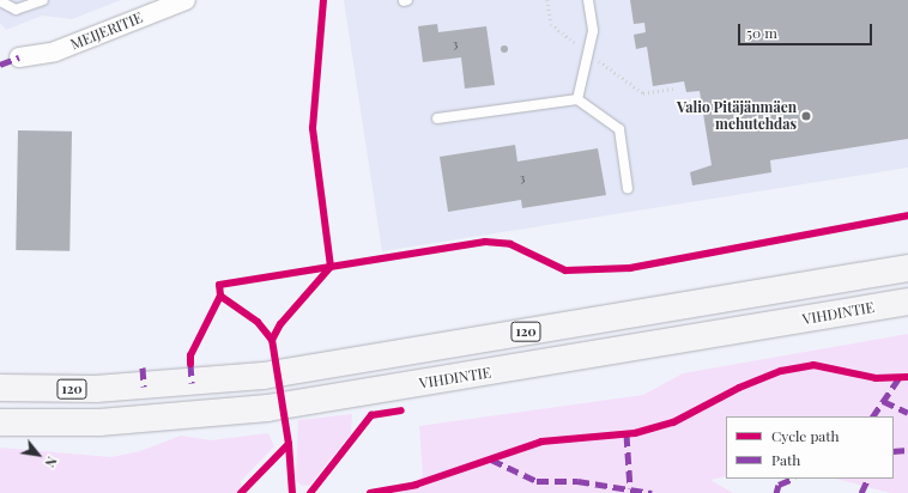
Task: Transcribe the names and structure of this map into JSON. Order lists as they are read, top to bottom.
{
  "streets": {
    "main road": ["VIHDINTIE", "120"],
    "street": ["MEIJERITIE"]
  },
  "places": ["Valio Pitäjänmäen mehutehdas"],
  "house_numbers": ["3", "3"],
  "legend": ["Cycle path", "Path"],
  "scale_bar": "50 m",
  "north": "bottom right"
}
